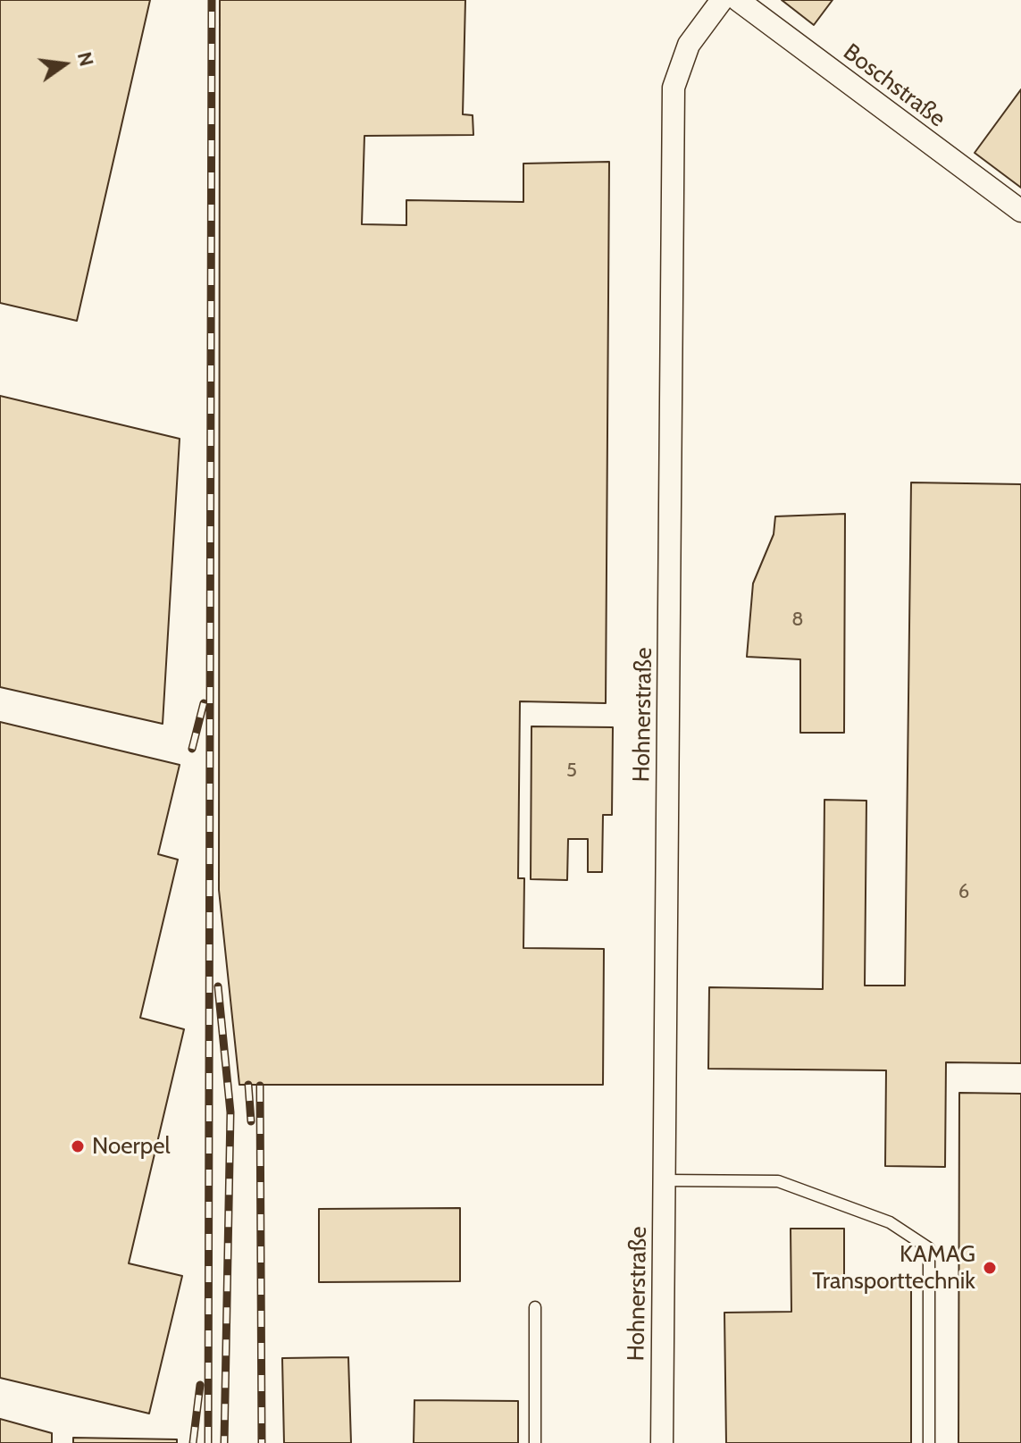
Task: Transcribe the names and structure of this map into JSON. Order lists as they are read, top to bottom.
{
  "streets": {
    "street": ["Boschstraße", "Hohnerstraße"]
  },
  "places": ["Noerpel", "KAMAG Transporttechnik"],
  "house_numbers": ["8", "5", "6"],
  "north": "right"
}
